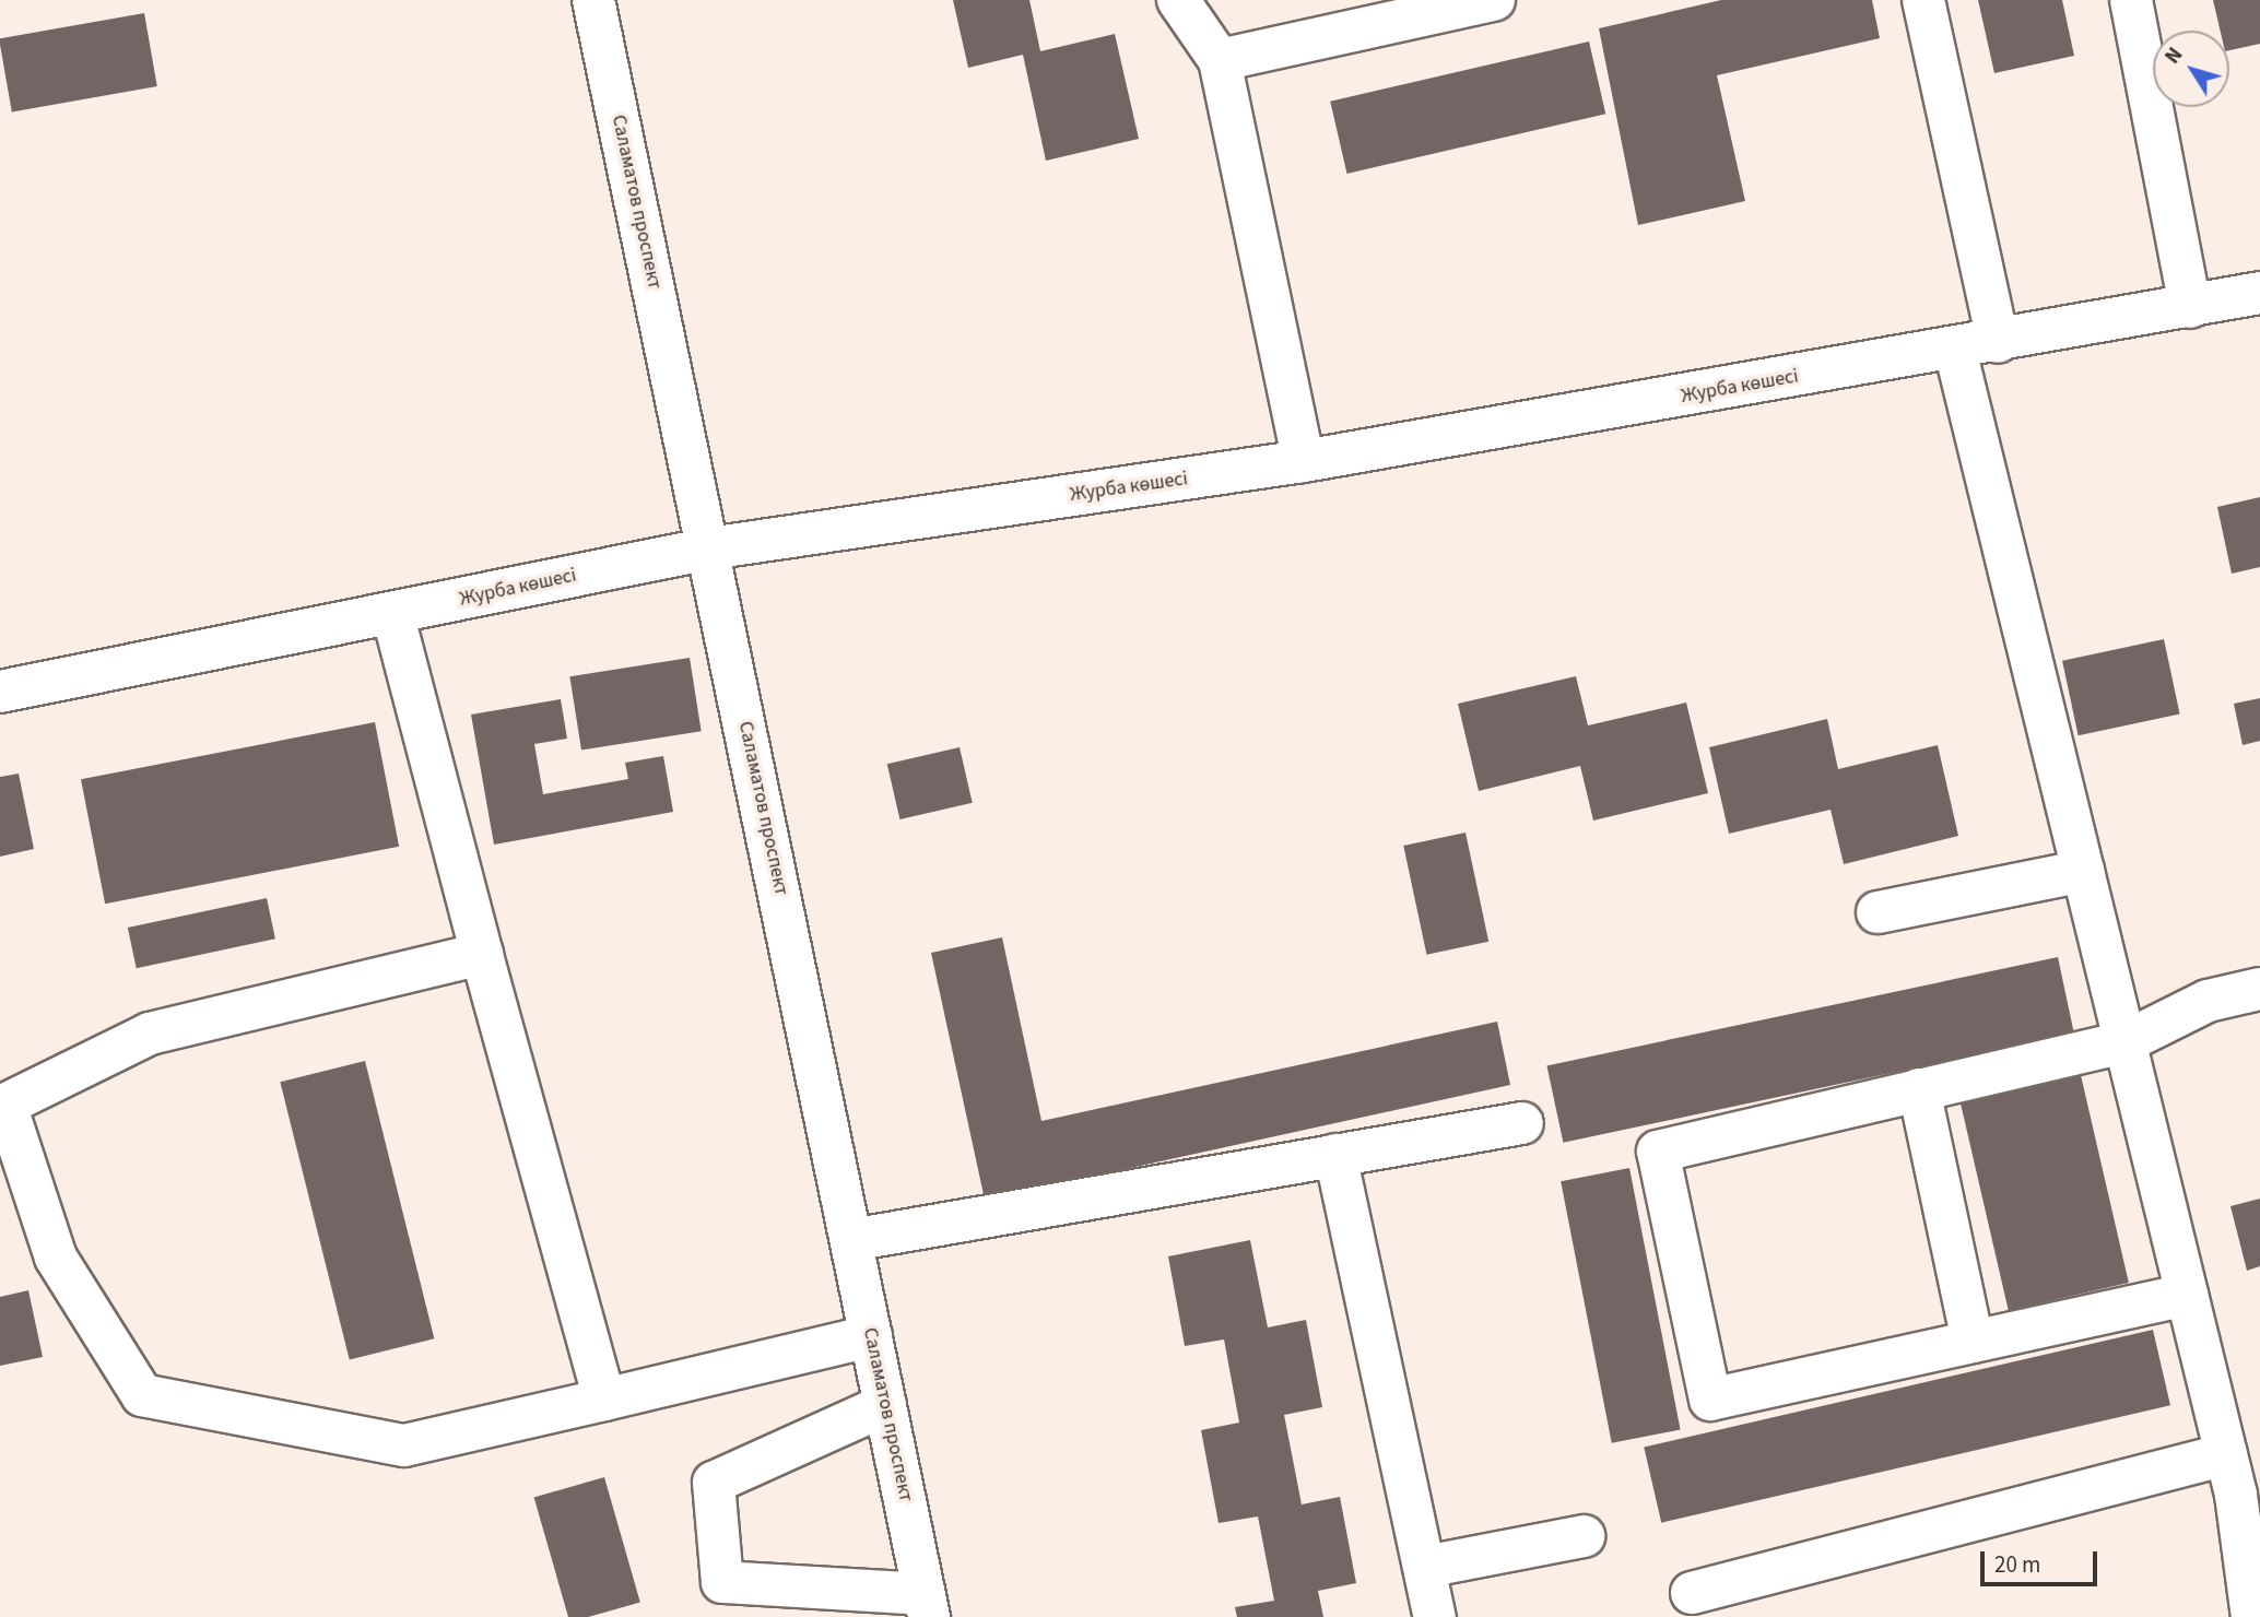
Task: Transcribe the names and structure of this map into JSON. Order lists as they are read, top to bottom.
{
  "streets": {
    "street": ["Саламатов проспект", "Журба көшесі"]
  },
  "crossings": [
    ["Саламатов проспект", "Журба көшесі"]
  ],
  "scale_bar": "20 m",
  "north": "top left"
}
